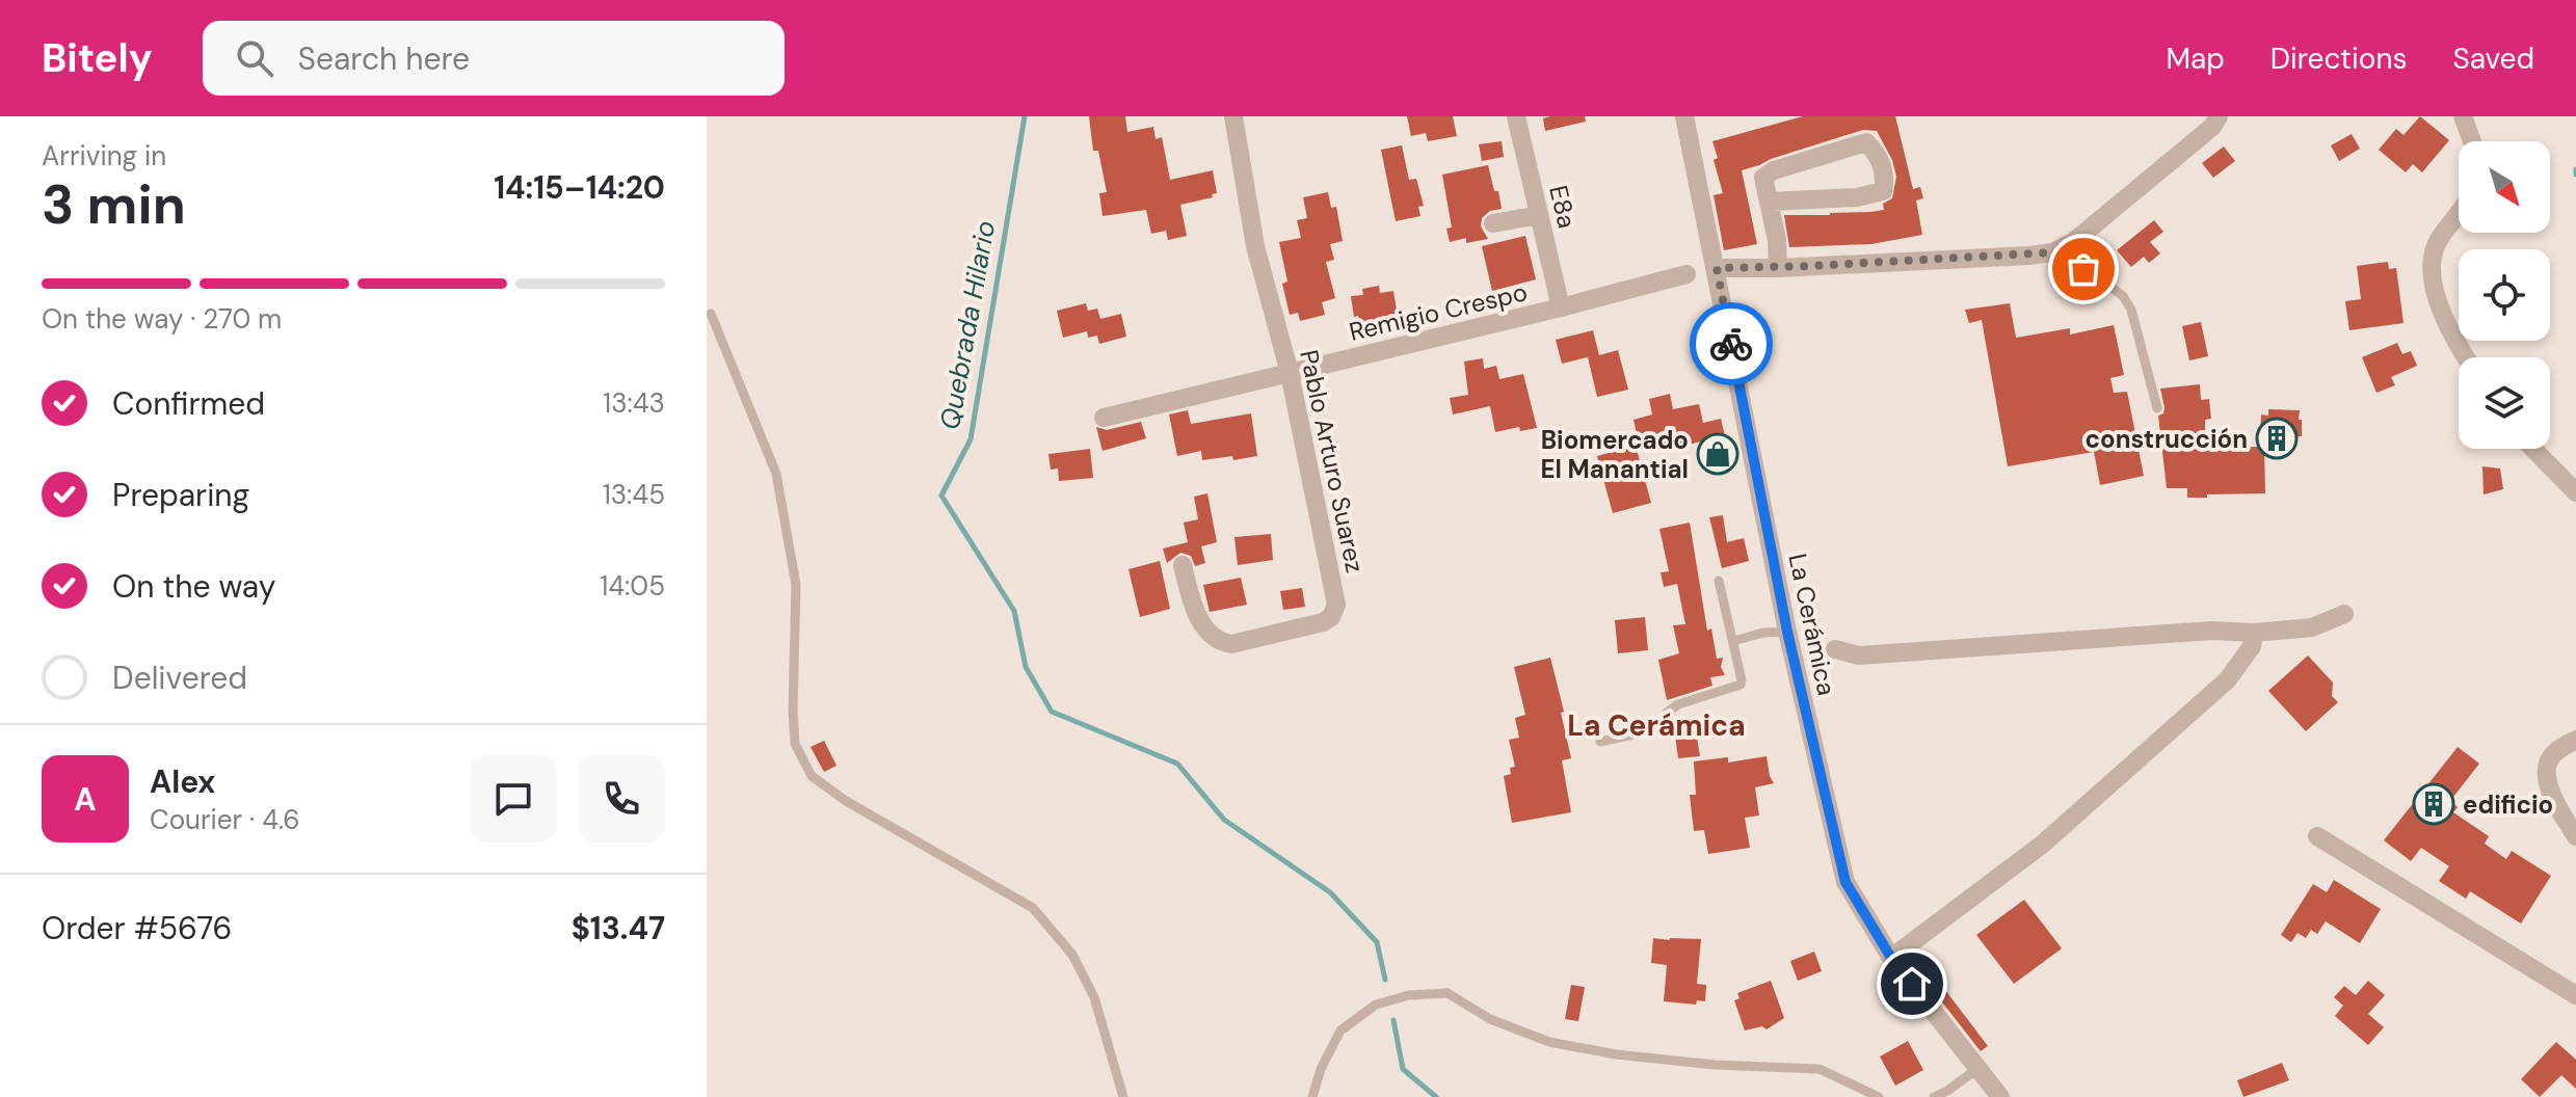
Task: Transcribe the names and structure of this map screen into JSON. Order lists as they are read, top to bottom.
{
  "streets": {
    "street": [
      "E8a",
      "Remigio Crespo",
      "Pablo Arturo Suarez",
      "La Cerámica"
    ]
  },
  "crossings": [
    ["E8a", "Remigio Crespo"],
    ["Remigio Crespo", "Pablo Arturo Suarez"]
  ],
  "districts": ["La Cerámica"],
  "water": ["Quebrada Hilario"],
  "places": {
    "building": ["construcción", "edificio"],
    "shop": ["Biomercado El Manantial"]
  },
  "north": "bottom right",
  "page": {
    "header": "Bitely",
    "search": "Search here",
    "nav": ["Map", "Directions", "Saved"],
    "heading": ["3 min", "Arriving in", "14:15–14:20"],
    "panel": [
      "Alex",
      "Courier · 4.6",
      "Order #5676",
      "$13.47"
    ],
    "bar": "On the way · 270 m",
    "list": [
      ["Confirmed", "13:43"],
      ["Preparing", "13:45"],
      ["On the way", "14:05"],
      "Delivered"
    ],
    "round": "A"
  }
}
